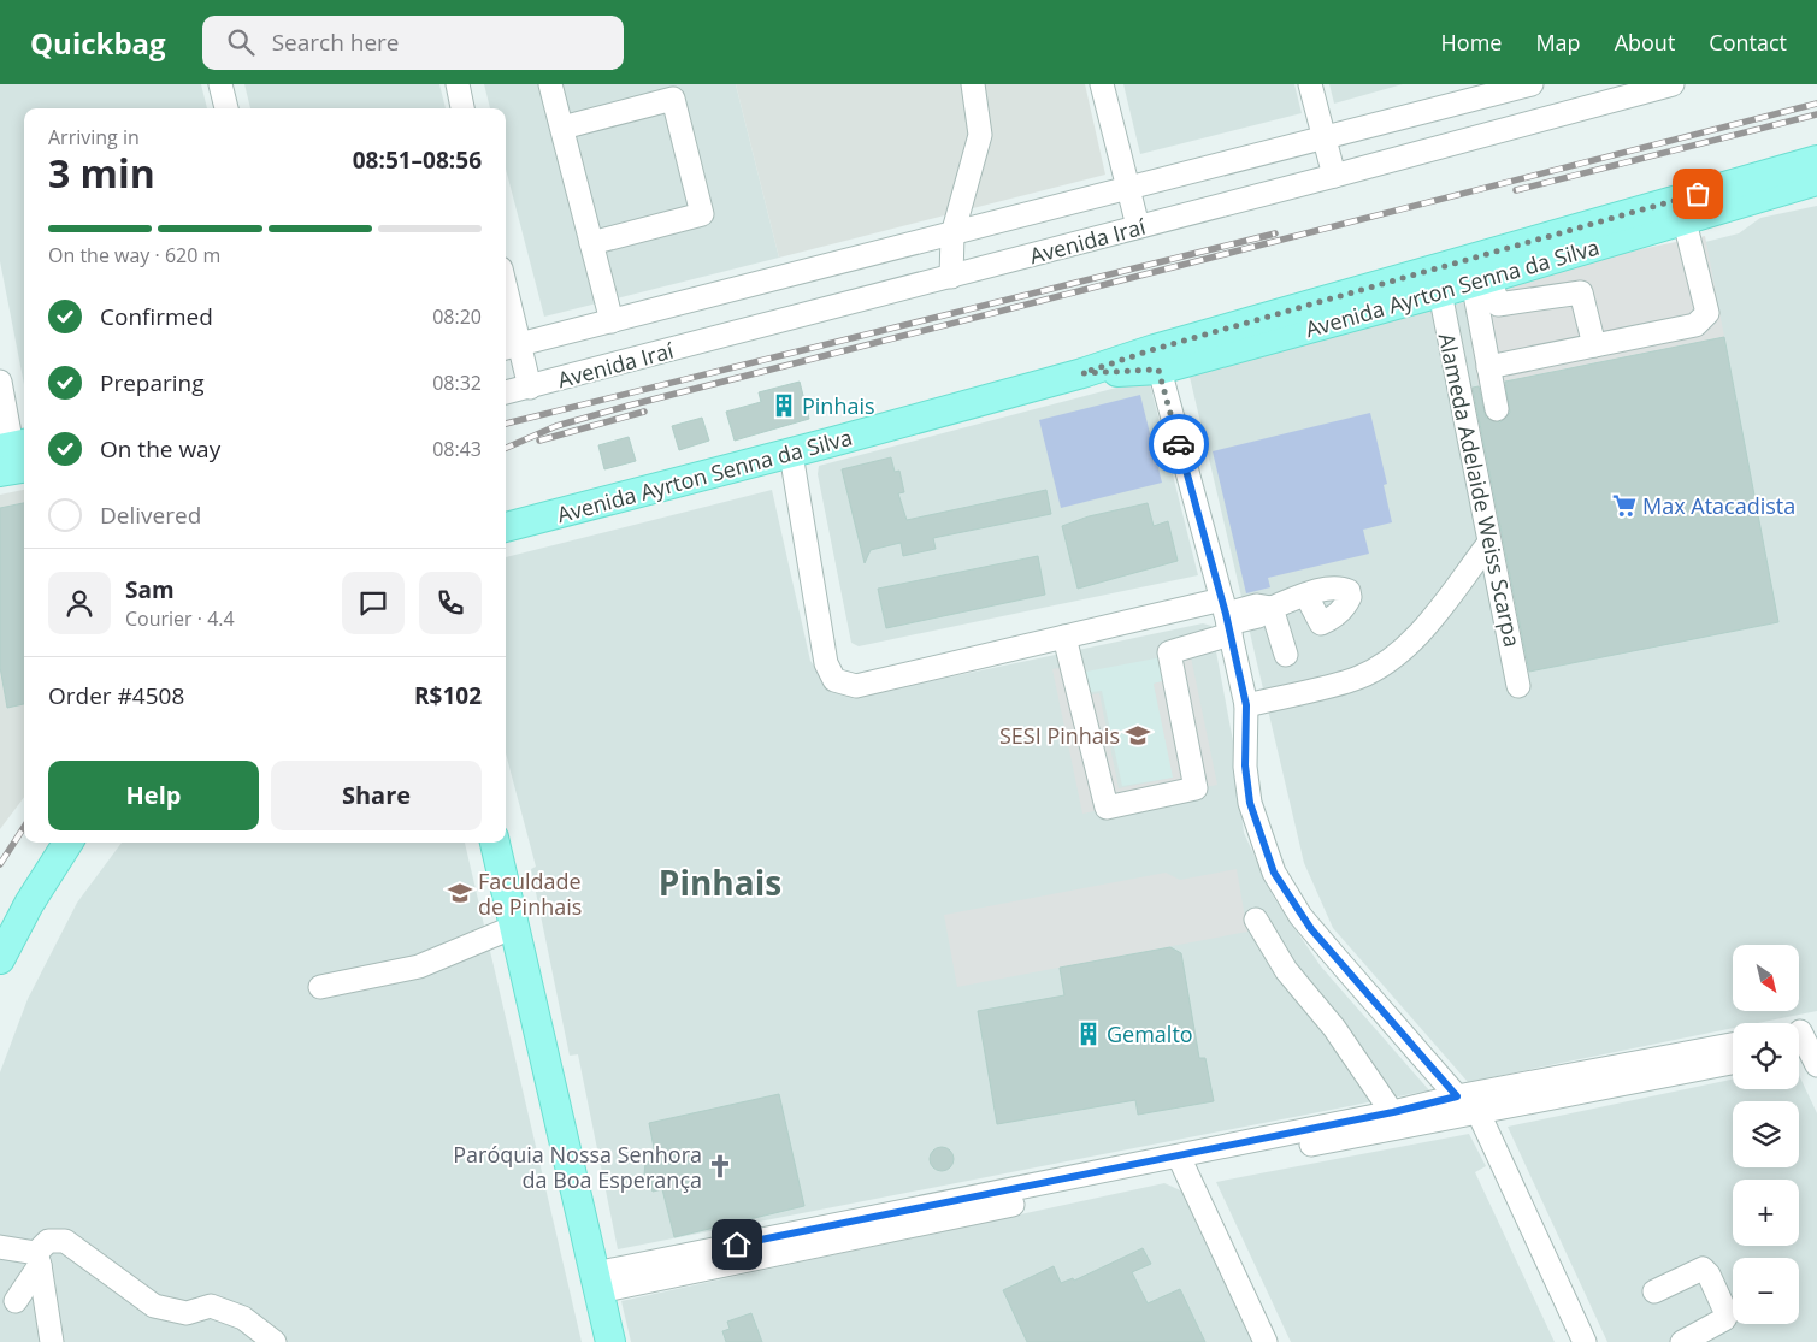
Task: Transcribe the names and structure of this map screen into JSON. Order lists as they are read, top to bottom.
{
  "streets": {
    "main road": ["Avenida Ayrton Senna da Silva"],
    "street": ["Avenida Iraí", "Alameda Adelaide Weiss Scarpa"]
  },
  "crossings": [
    ["Avenida Ayrton Senna da Silva", "Alameda Adelaide Weiss Scarpa"]
  ],
  "districts": ["Pinhais"],
  "places": {
    "building": ["Pinhais", "Gemalto"],
    "supermarket": ["Max Atacadista"],
    "school or university": ["SESI Pinhais", "Faculdade de Pinhais"],
    "church": ["Paróquia Nossa Senhora da Boa Esperança"]
  },
  "north": "bottom right",
  "page": {
    "header": "Quickbag",
    "search": "Search here",
    "nav": [
      "Home",
      "Map",
      "About",
      "Contact"
    ],
    "heading": ["3 min", "Arriving in", "08:51–08:56"],
    "panel": [
      "Sam",
      "Courier · 4.4",
      "Order #4508",
      "R$102"
    ],
    "bar": "On the way · 620 m",
    "list": [
      ["Confirmed", "08:20"],
      ["Preparing", "08:32"],
      ["On the way", "08:43"],
      "Delivered"
    ],
    "buttons": ["Help", "Share"],
    "map_buttons": ["+", "−"]
  }
}
